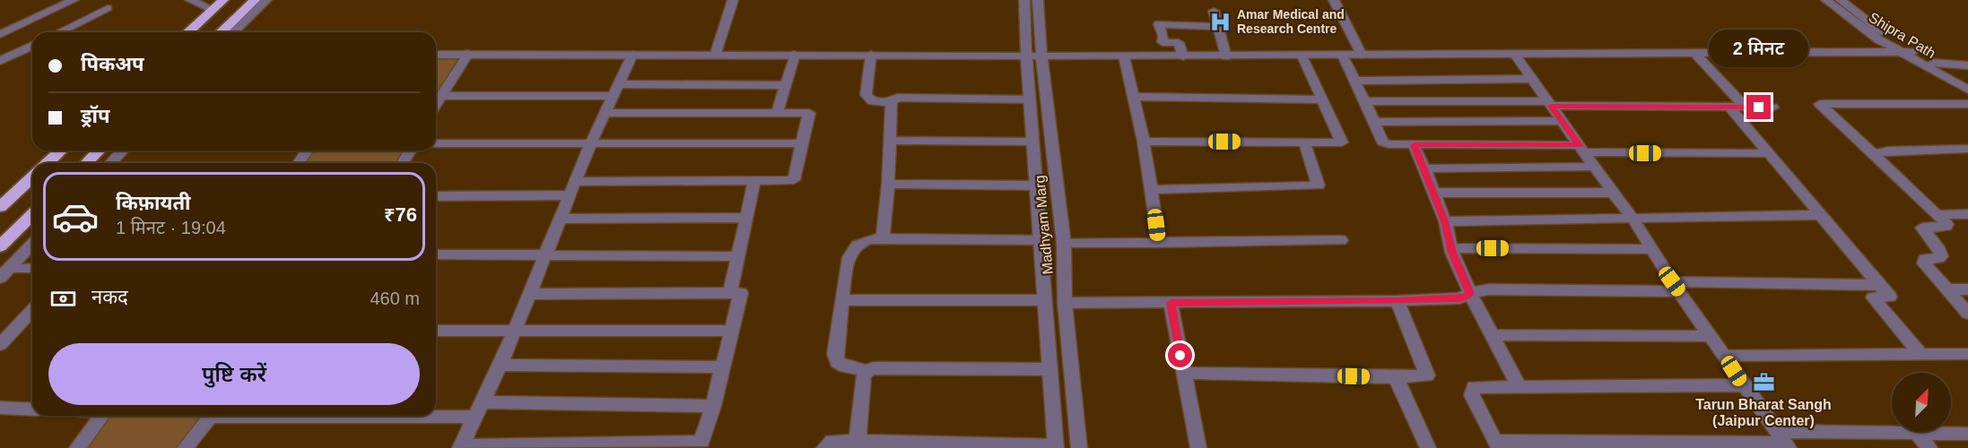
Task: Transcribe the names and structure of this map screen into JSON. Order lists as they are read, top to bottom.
{
  "streets": {
    "street": ["Shipra Path", "Madhyam Marg"]
  },
  "places": {
    "hospital": ["Amar Medical and Research Centre"],
    "office": ["Tarun Bharat Sangh (Jaipur Center)"]
  },
  "north": "top right",
  "page": {
    "bubble": "2 मिनट",
    "banner": ["पिकअप", "ड्रॉप"],
    "list": [
      {
        "name": "किफ़ायती",
        "note": "1 मिनट · 19:04",
        "value": "₹76"
      }
    ],
    "pay": ["नकद", "460 m"],
    "buttons": "पुष्टि करें"
  }
}
